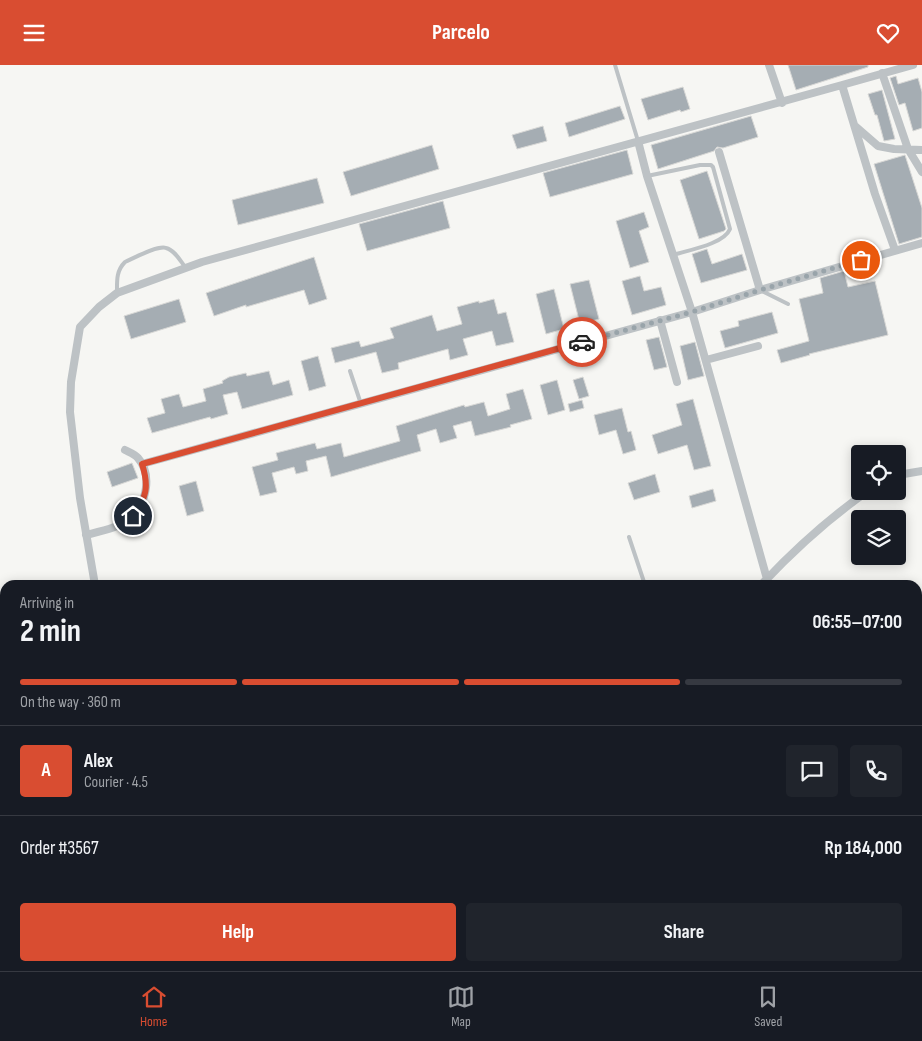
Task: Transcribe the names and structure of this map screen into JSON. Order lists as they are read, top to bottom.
{
  "page": {
    "header": "Parcelo",
    "heading": ["2 min", "Arriving in", "06:55–07:00"],
    "panel": [
      "Alex",
      "Courier · 4.5",
      "Order #3567",
      "Rp 184,000"
    ],
    "bar": "On the way · 360 m",
    "round": "A",
    "buttons": ["Help", "Share"],
    "tabs": ["Home", "Map", "Saved"]
  }
}
